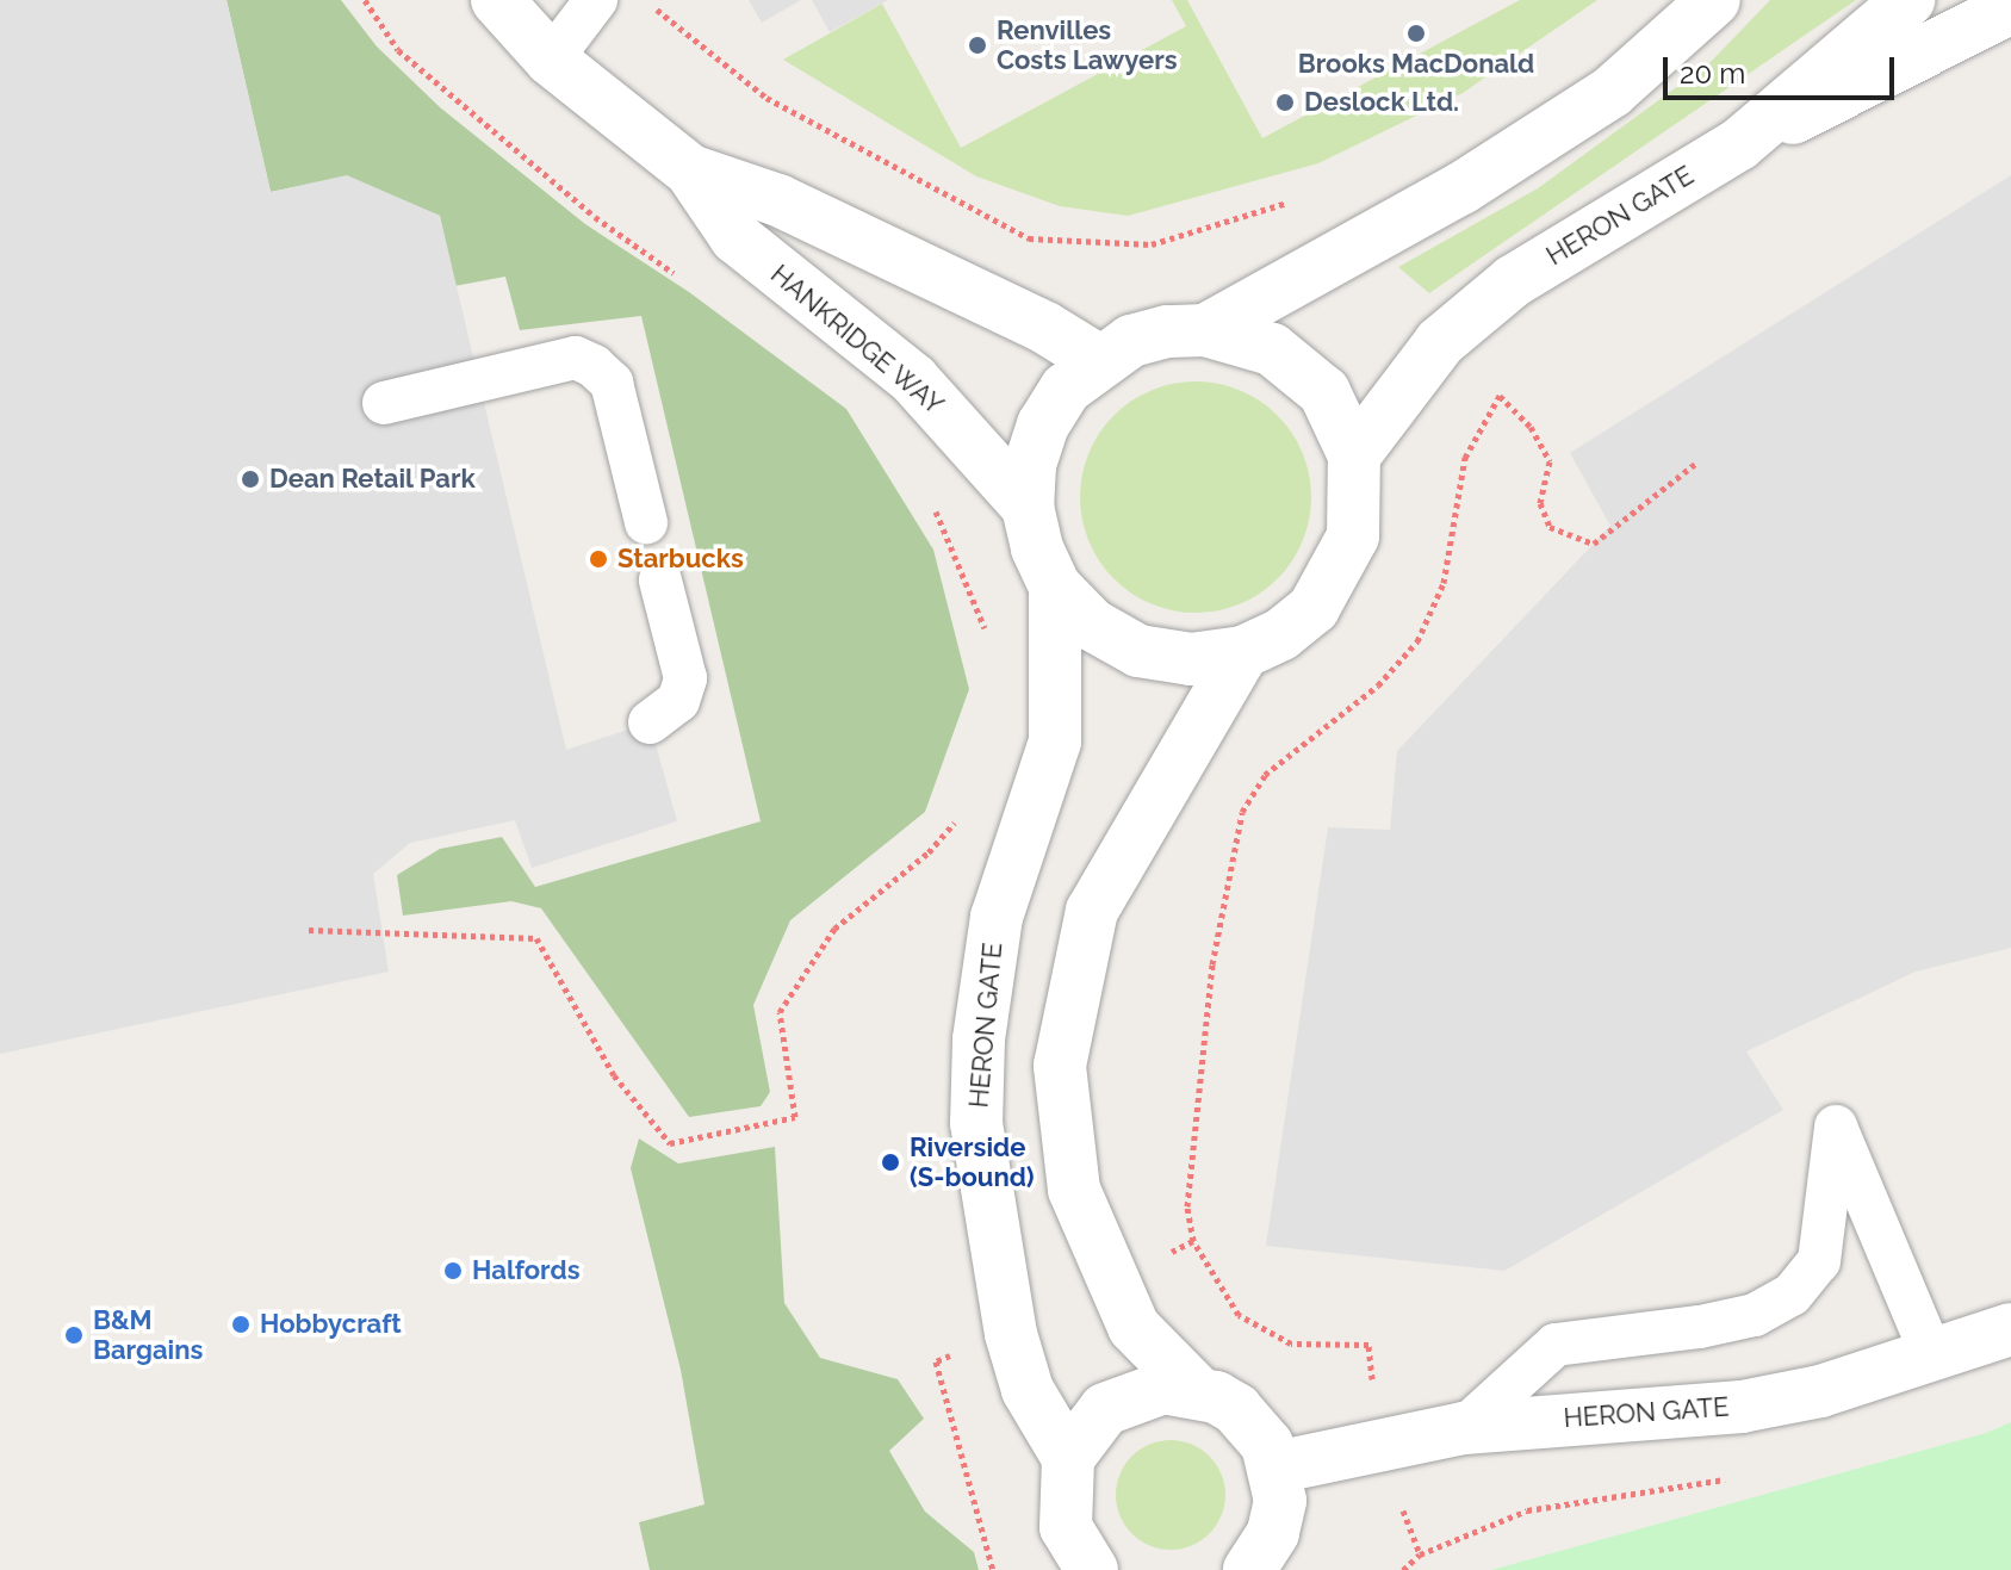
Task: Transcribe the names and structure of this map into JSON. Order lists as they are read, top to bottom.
{
  "streets": {
    "street": ["HERON GATE", "HANKRIDGE WAY"]
  },
  "crossings": [
    ["HERON GATE", "HANKRIDGE WAY"]
  ],
  "places": [
    "Brooks MacDonald",
    "Renvilles Costs Lawyers",
    "Deslock Ltd.",
    "Dean Retail Park",
    "Starbucks",
    "Riverside (S-bound)",
    "Halfords",
    "Hobbycraft",
    "B&M Bargains"
  ],
  "scale_bar": "20 m"
}
